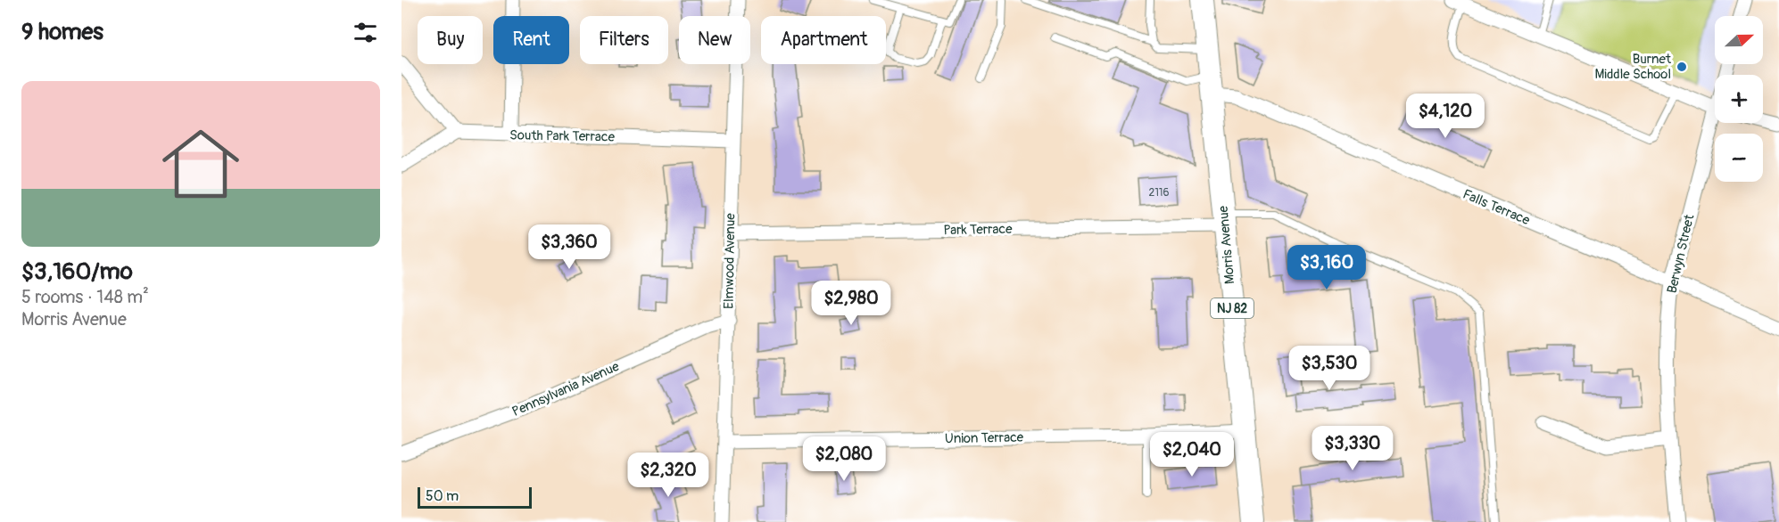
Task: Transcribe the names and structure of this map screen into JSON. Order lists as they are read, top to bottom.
{
  "streets": {
    "main road": ["Morris Avenue", "NJ 82"],
    "street": [
      "South Park Terrace",
      "Falls Terrace",
      "Park Terrace",
      "Berwyn Street",
      "Elmwood Avenue",
      "Pennsylvania Avenue",
      "Union Terrace"
    ]
  },
  "crossings": [
    ["South Park Terrace", "Elmwood Avenue"],
    ["Falls Terrace", "Morris Avenue"],
    ["Falls Terrace", "Berwyn Street"],
    ["Park Terrace", "Morris Avenue"],
    ["Park Terrace", "Elmwood Avenue"],
    ["Morris Avenue", "Union Terrace"],
    ["Elmwood Avenue", "Pennsylvania Avenue"],
    ["Elmwood Avenue", "Union Terrace"]
  ],
  "places": ["Burnet Middle School"],
  "house_numbers": ["2116"],
  "scale_bar": "50 m",
  "north": "right",
  "page": {
    "heading": "9 homes",
    "map_buttons": ["+", "−"],
    "chip": [
      "Buy",
      "Rent",
      "Filters",
      "New",
      "Apartment"
    ],
    "list": [
      {
        "name": "$3,160/mo",
        "note": "5 rooms · 148 m² · Morris Avenue"
      }
    ],
    "price": [
      "$4,120",
      "$3,360",
      "$3,160",
      "$2,980",
      "$3,530",
      "$3,330",
      "$2,040",
      "$2,080",
      "$2,320"
    ],
    "scale": "50 m"
  }
}
